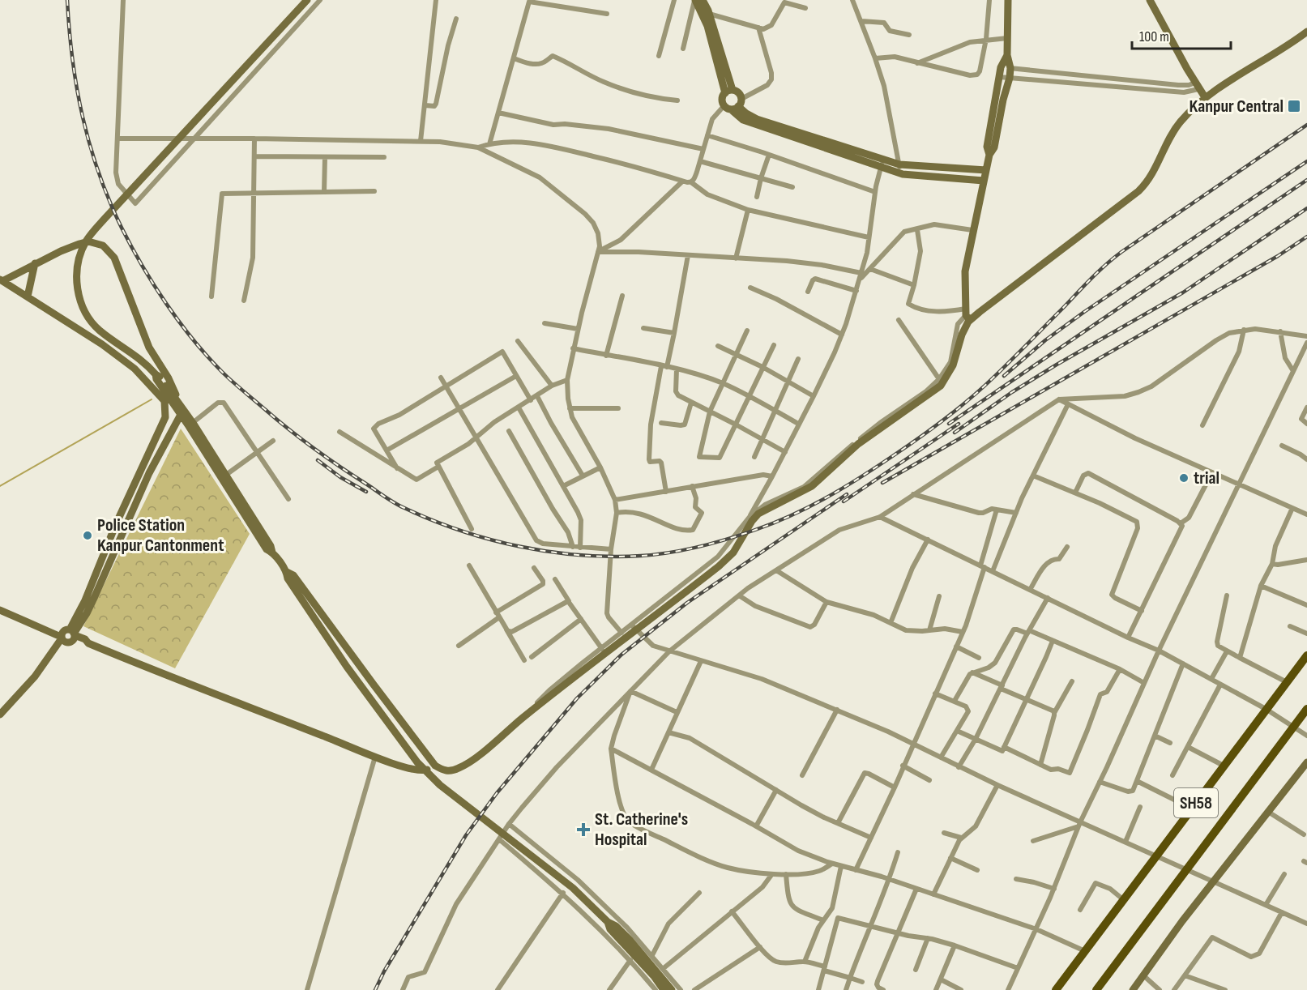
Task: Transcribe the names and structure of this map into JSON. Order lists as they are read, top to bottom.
{
  "streets": {
    "main road": ["SH58"]
  },
  "places": {
    "transit": ["Kanpur Central"],
    "other": ["trial", "Police Station Kanpur Cantonment"],
    "health": ["St. Catherine's Hospital"]
  },
  "scale_bar": "100 m"
}
